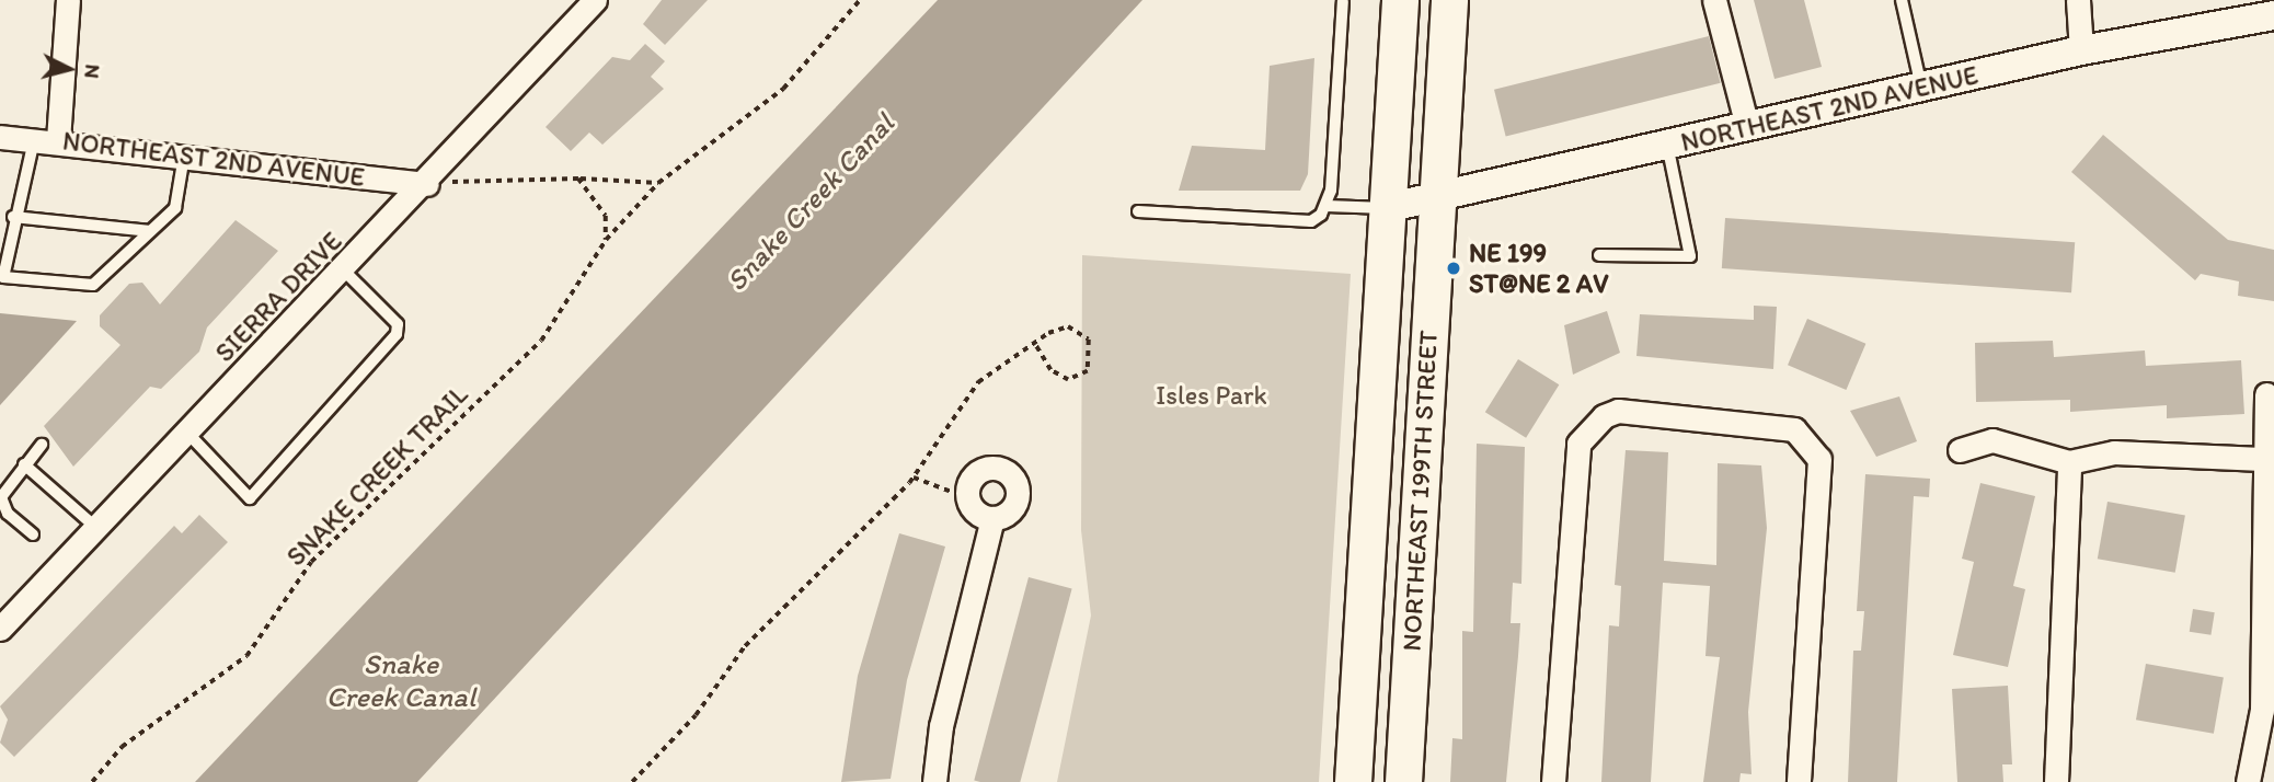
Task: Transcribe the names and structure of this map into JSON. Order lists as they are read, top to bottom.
{
  "streets": {
    "main road": ["NORTHEAST 199TH STREET"],
    "street": ["NORTHEAST 2ND AVENUE", "SIERRA DRIVE"],
    "path": ["SNAKE CREEK TRAIL"]
  },
  "crossings": [
    ["NORTHEAST 2ND AVENUE", "SIERRA DRIVE"],
    ["NORTHEAST 2ND AVENUE", "NORTHEAST 199TH STREET"]
  ],
  "water": ["Snake Creek Canal"],
  "parks": ["Isles Park"],
  "places": ["NE 199 ST@NE 2 AV"],
  "north": "right"
}
